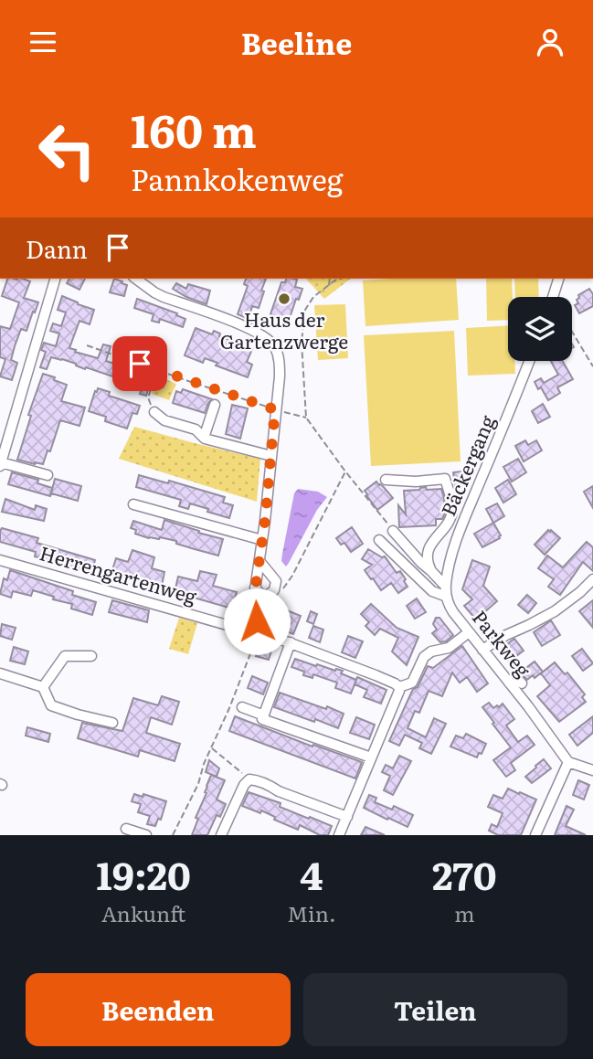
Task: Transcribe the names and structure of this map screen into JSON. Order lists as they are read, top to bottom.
{
  "streets": {
    "street": ["Bäckergang", "Herrengartenweg", "Parkweg"]
  },
  "crossings": [
    ["Bäckergang", "Parkweg"]
  ],
  "places": ["Haus der Gartenzwerge"],
  "page": {
    "header": "Beeline",
    "turn": ["160 m", "Pannkokenweg"],
    "then": "Dann",
    "eta": [
      "19:20",
      "Ankunft",
      "4",
      "Min.",
      "270",
      "m"
    ],
    "buttons": ["Beenden", "Teilen"]
  }
}
